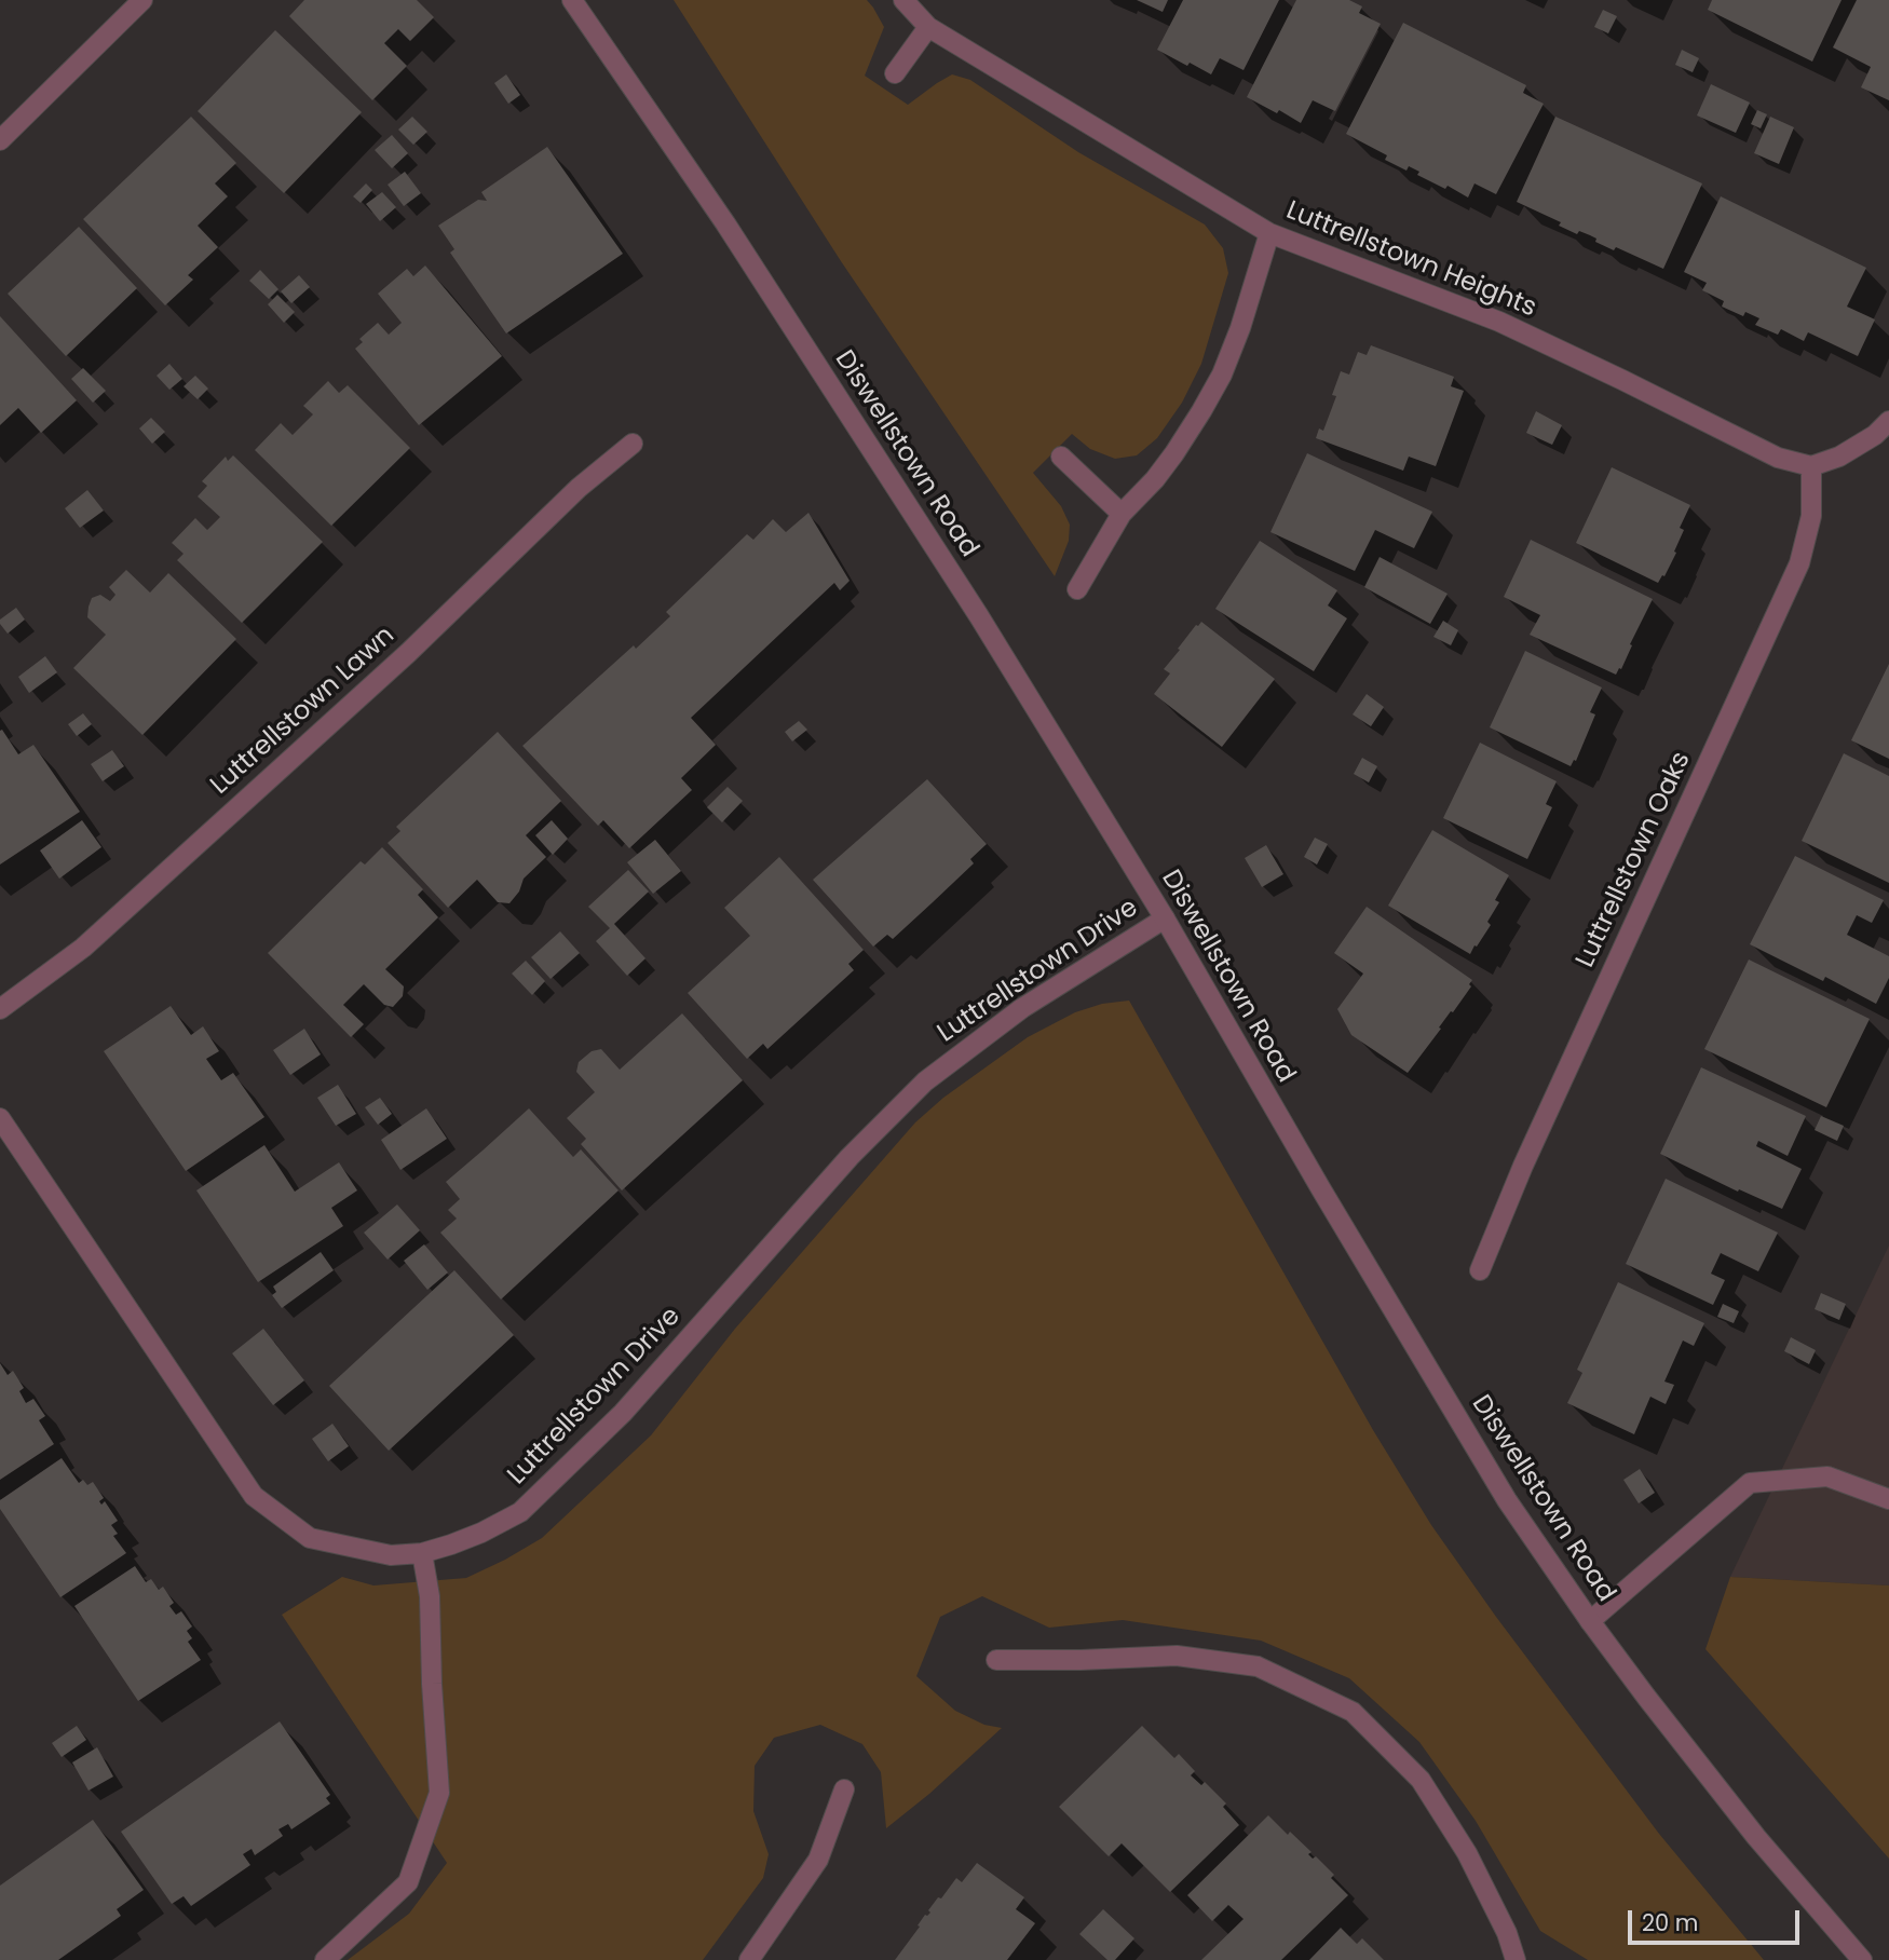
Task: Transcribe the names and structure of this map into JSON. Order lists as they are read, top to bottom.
{
  "streets": {
    "street": [
      "Luttrellstown Heights",
      "Diswellstown Road",
      "Luttrellstown Lawn",
      "Luttrellstown Oaks",
      "Luttrellstown Drive"
    ]
  },
  "crossings": [
    ["Luttrellstown Heights", "Luttrellstown Oaks"],
    ["Diswellstown Road", "Luttrellstown Drive"]
  ],
  "scale_bar": "20 m"
}
